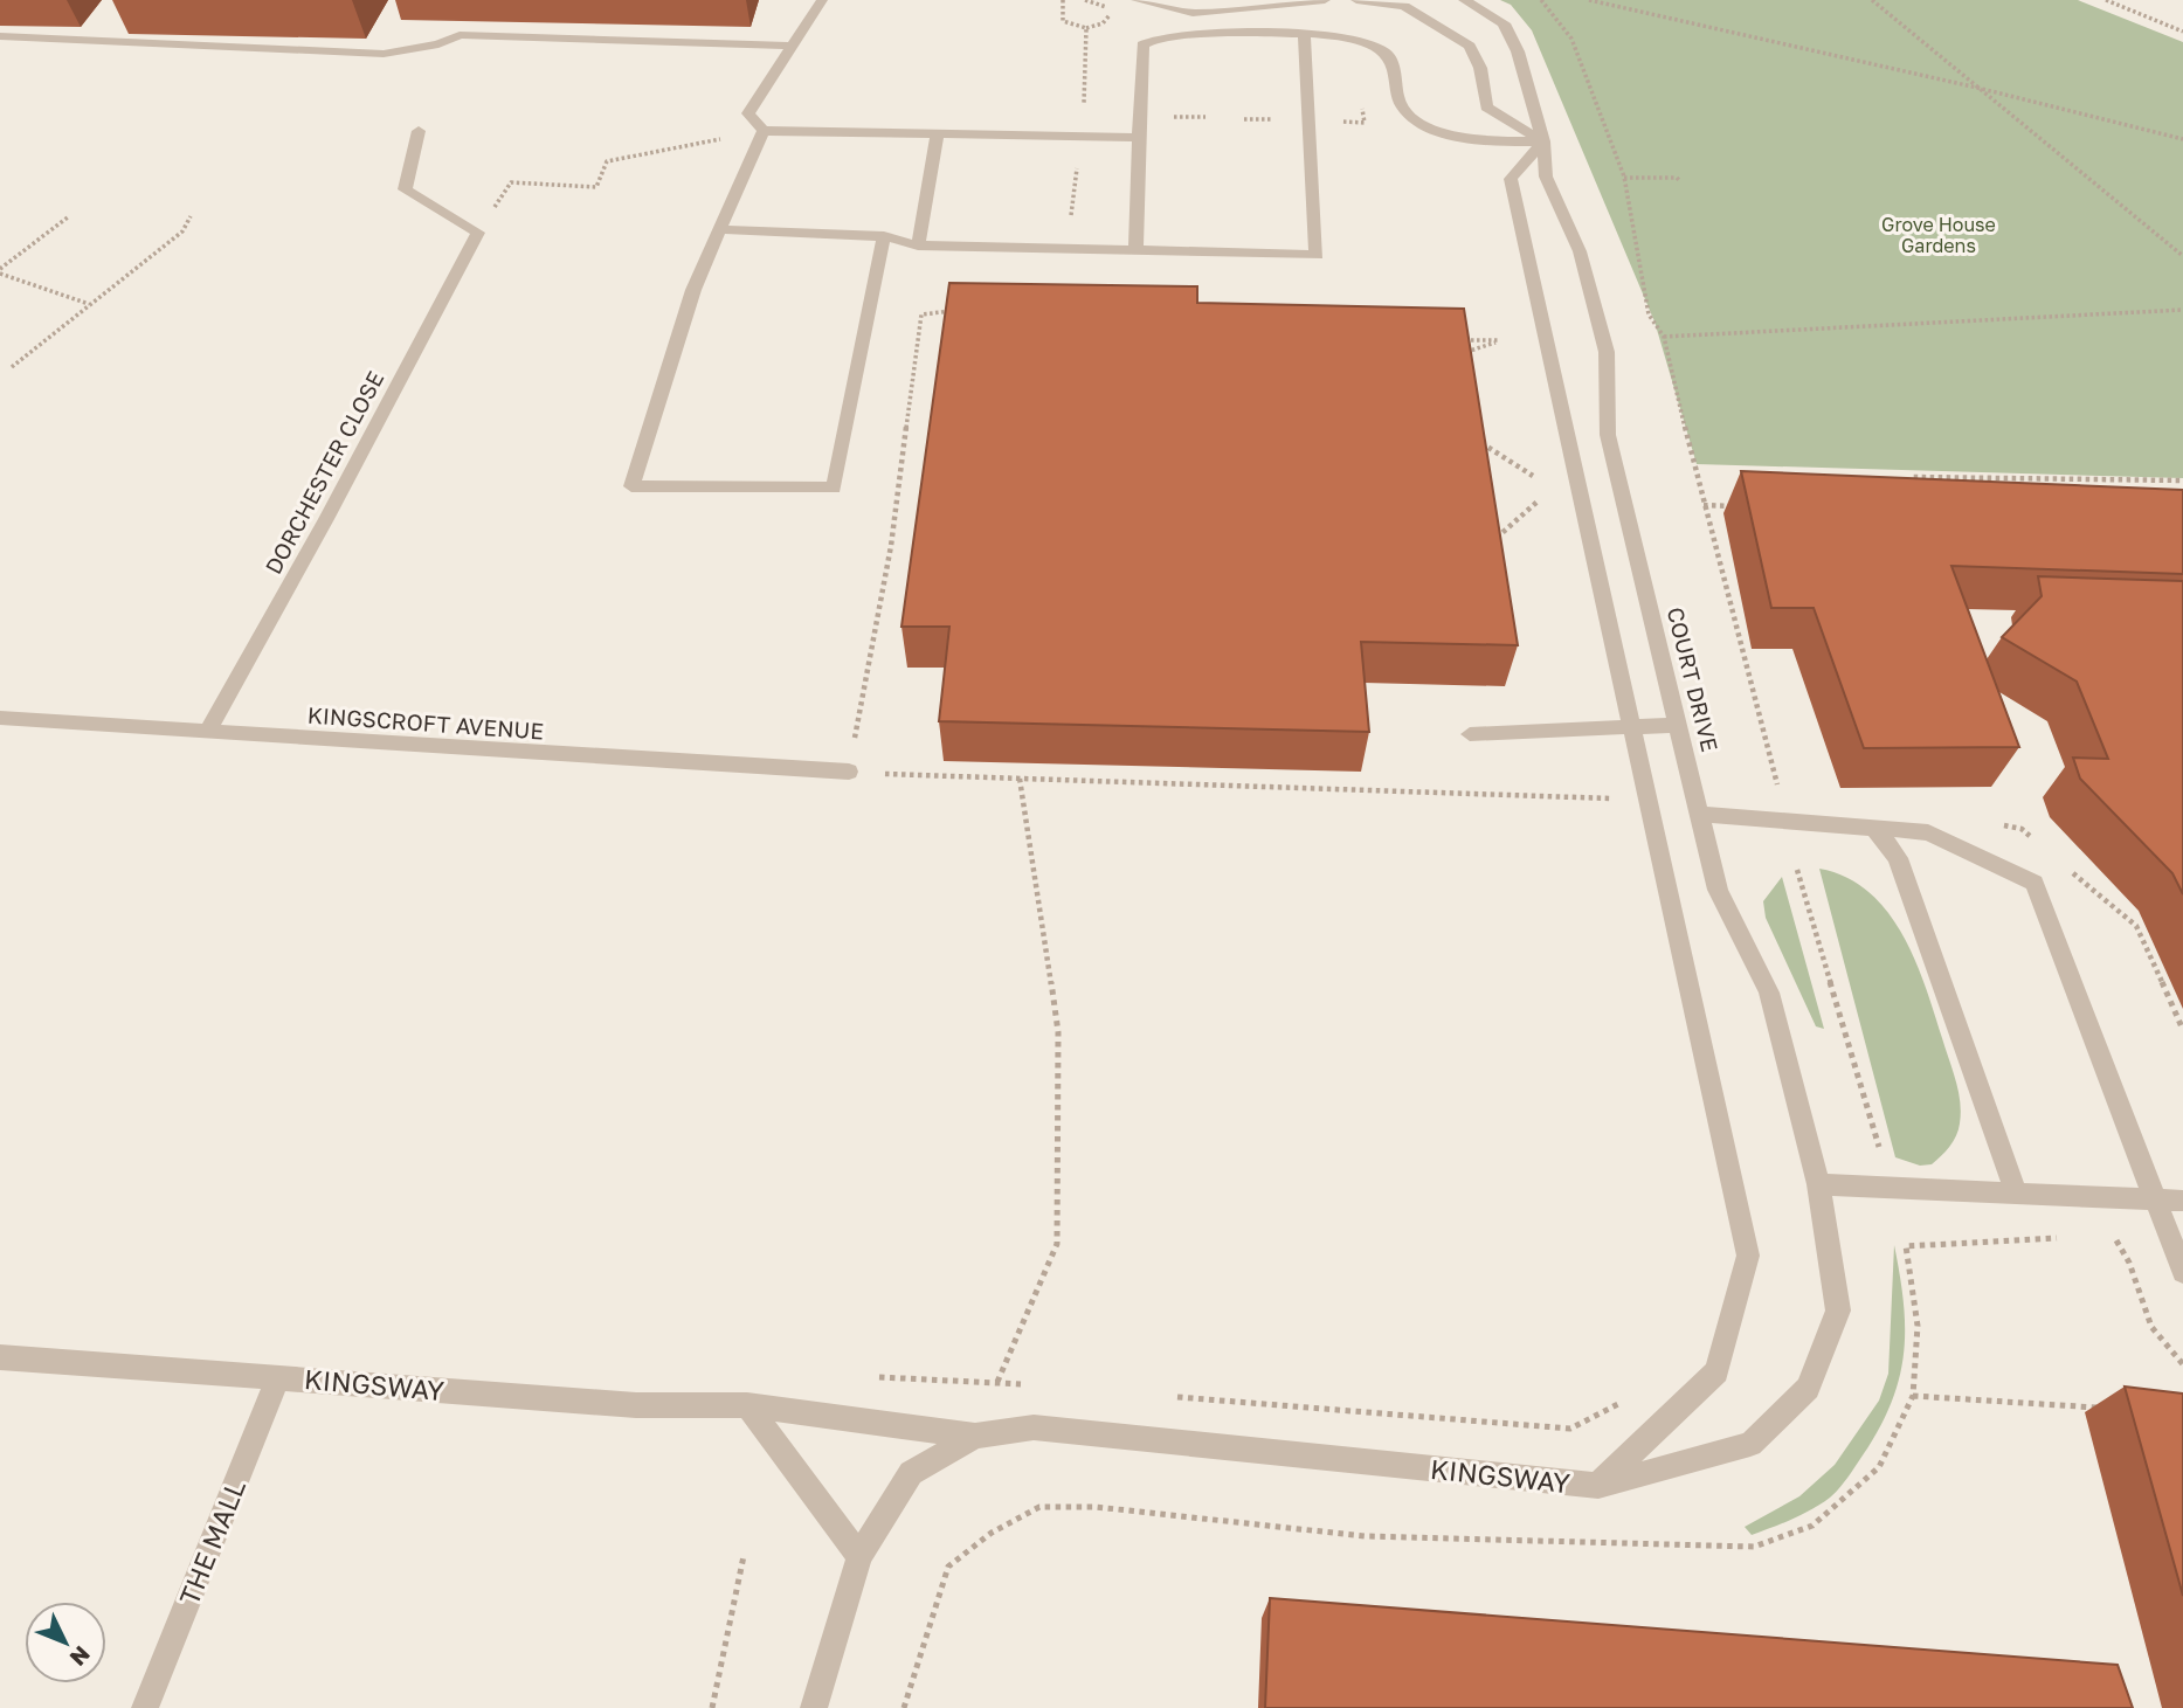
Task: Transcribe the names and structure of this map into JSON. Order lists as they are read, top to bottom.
{
  "streets": {
    "street": [
      "DORCHESTER CLOSE",
      "COURT DRIVE",
      "KINGSCROFT AVENUE",
      "KINGSWAY",
      "THE MALL"
    ]
  },
  "crossings": [
    ["DORCHESTER CLOSE", "KINGSCROFT AVENUE"],
    ["COURT DRIVE", "KINGSWAY"],
    ["KINGSWAY", "THE MALL"]
  ],
  "parks": ["Grove House Gardens"],
  "north": "bottom right"
}
